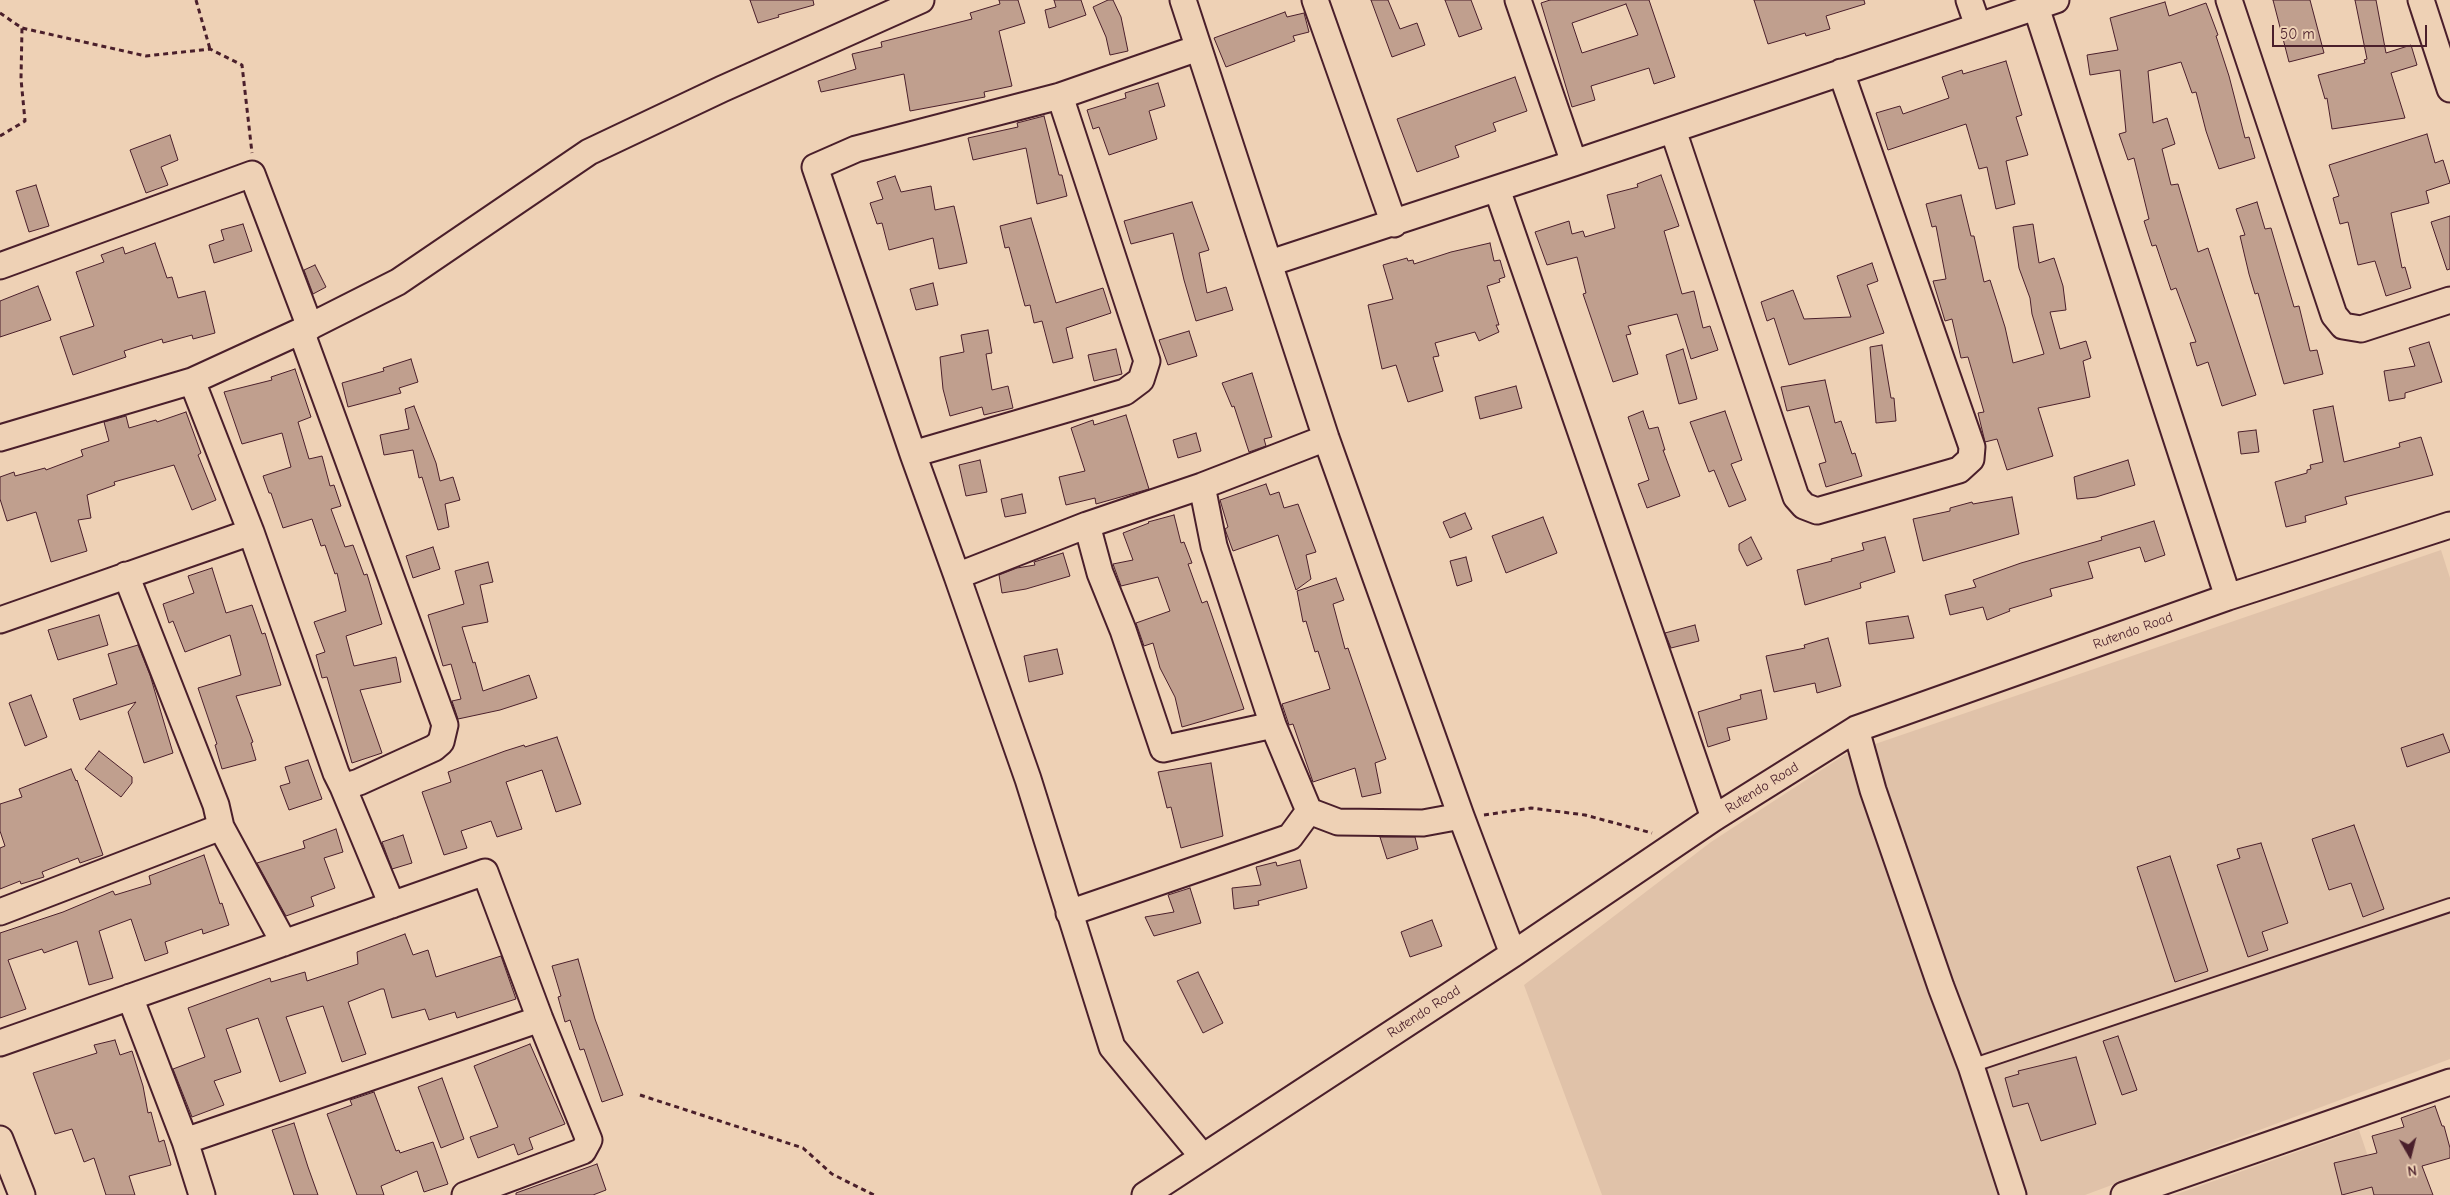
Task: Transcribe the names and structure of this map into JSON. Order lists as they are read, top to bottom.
{
  "streets": {
    "street": ["Rutendo Road"]
  },
  "scale_bar": "50 m",
  "north": "bottom"
}
